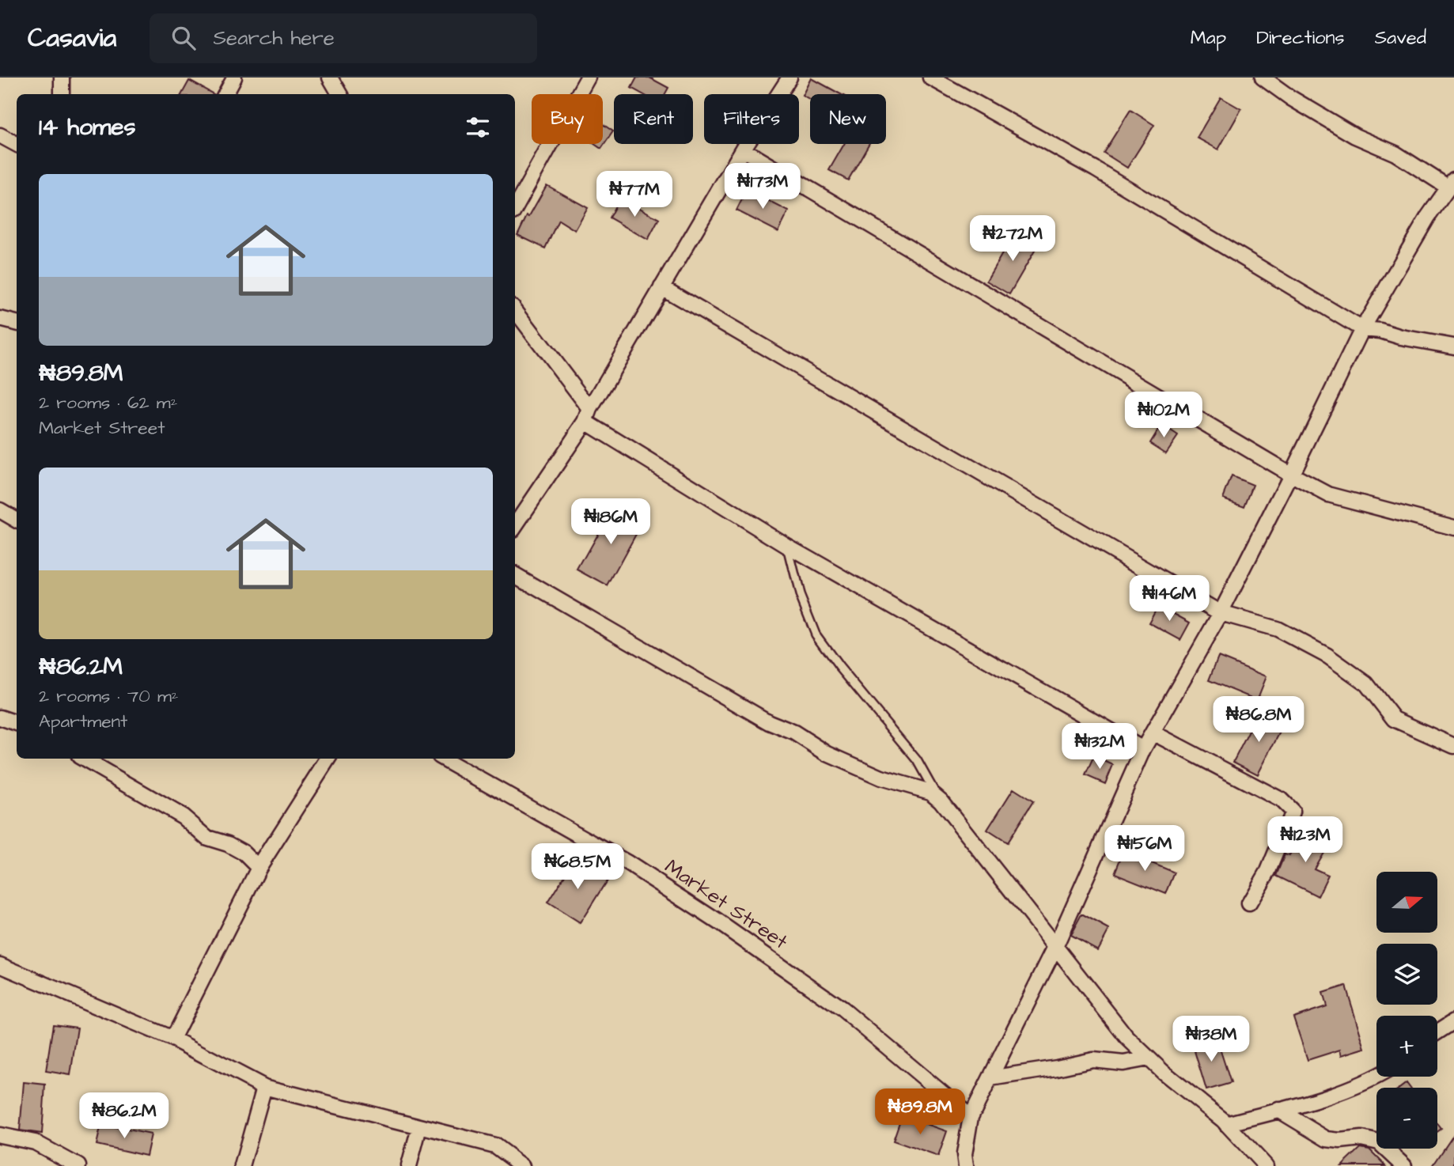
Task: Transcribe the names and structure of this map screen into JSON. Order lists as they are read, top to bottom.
{
  "streets": {
    "street": ["Market Street"]
  },
  "north": "right",
  "page": {
    "header": "Casavia",
    "search": "Search here",
    "nav": ["Map", "Directions", "Saved"],
    "chip": [
      "Buy",
      "Rent",
      "Filters",
      "New"
    ],
    "heading": "14 homes",
    "list": [
      {
        "name": "₦89.8M",
        "note": "2 rooms · 62 m² · Market Street"
      },
      {
        "name": "₦86.2M",
        "note": "2 rooms · 70 m² · Apartment"
      }
    ],
    "price": [
      "₦173M",
      "₦77M",
      "₦272M",
      "₦102M",
      "₦186M",
      "₦146M",
      "₦86.8M",
      "₦132M",
      "₦123M",
      "₦156M",
      "₦68.5M",
      "₦138M",
      "₦89.8M",
      "₦86.2M"
    ],
    "map_buttons": ["+", "−"]
  }
}
